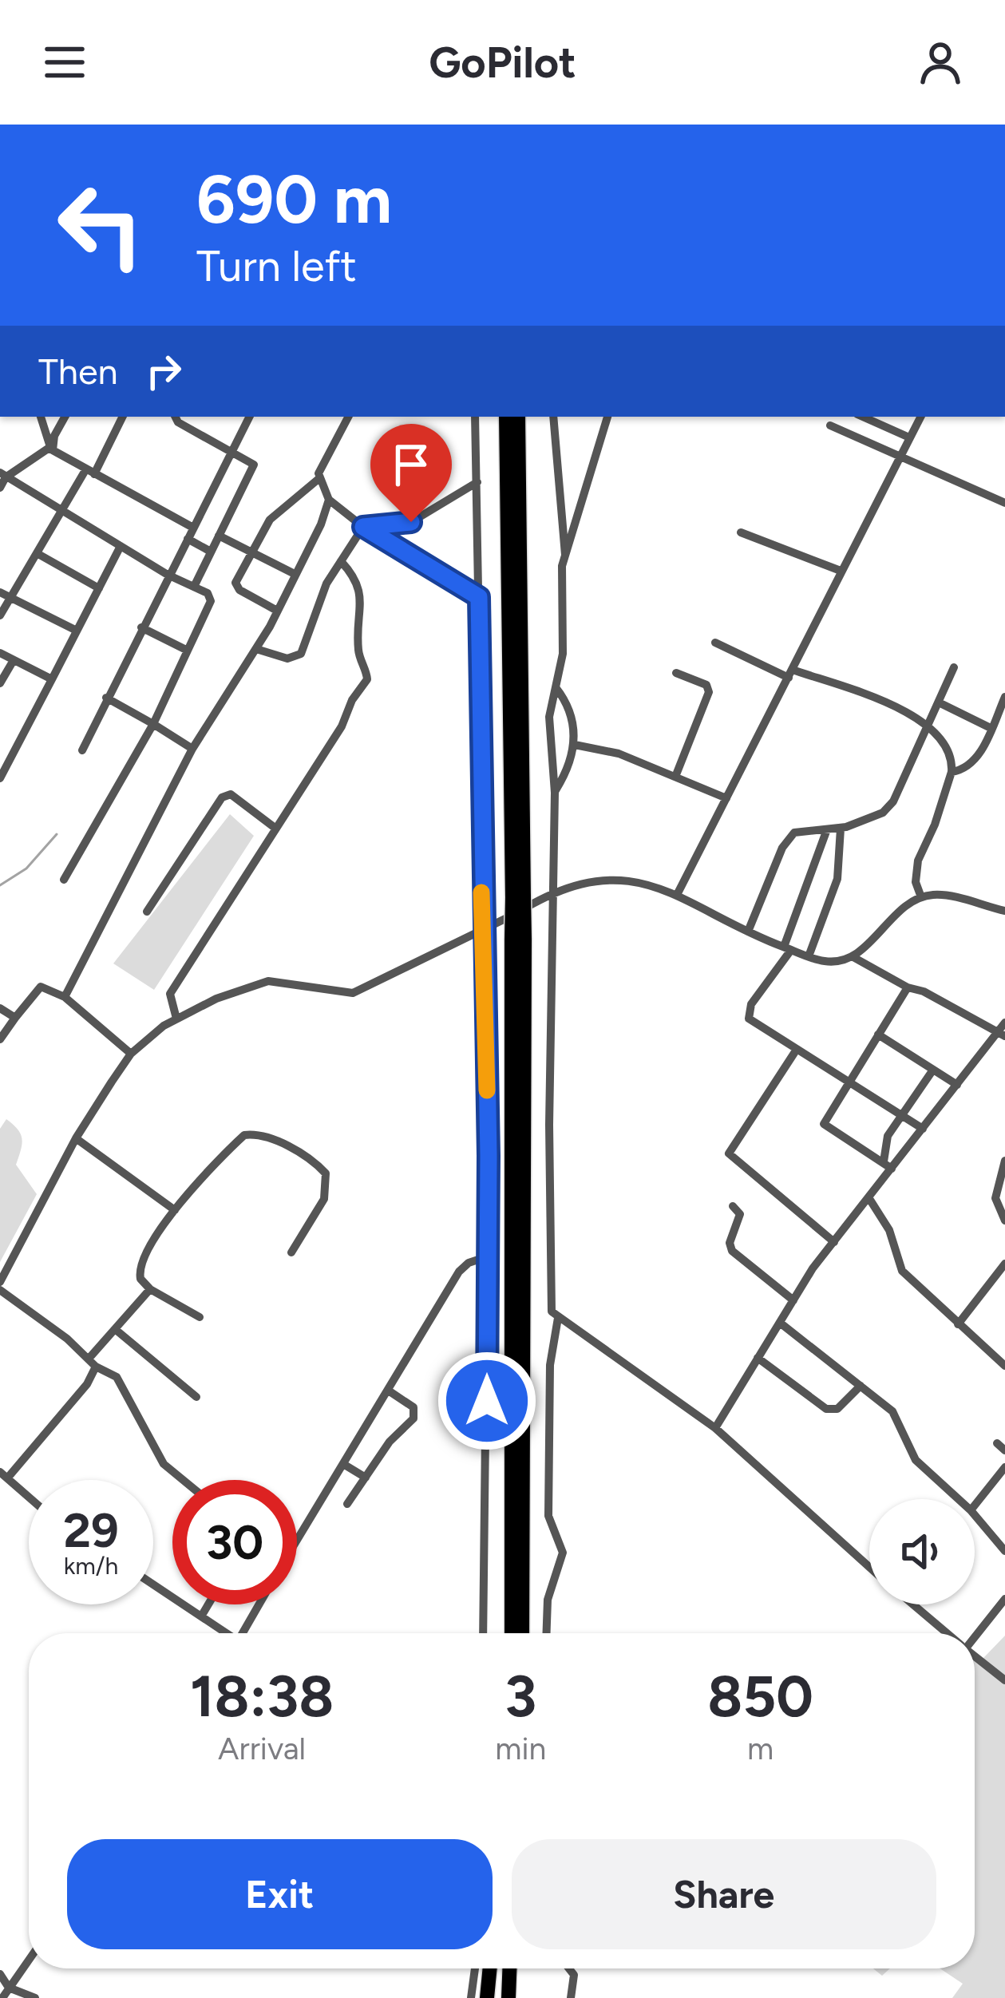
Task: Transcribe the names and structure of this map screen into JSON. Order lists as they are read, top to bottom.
{
  "page": {
    "header": "GoPilot",
    "turn": ["690 m", "Turn left"],
    "then": "Then",
    "speed": "29 km/h",
    "limit": "30",
    "eta": [
      "18:38",
      "Arrival",
      "3",
      "min",
      "850",
      "m"
    ],
    "buttons": ["Exit", "Share"]
  }
}
